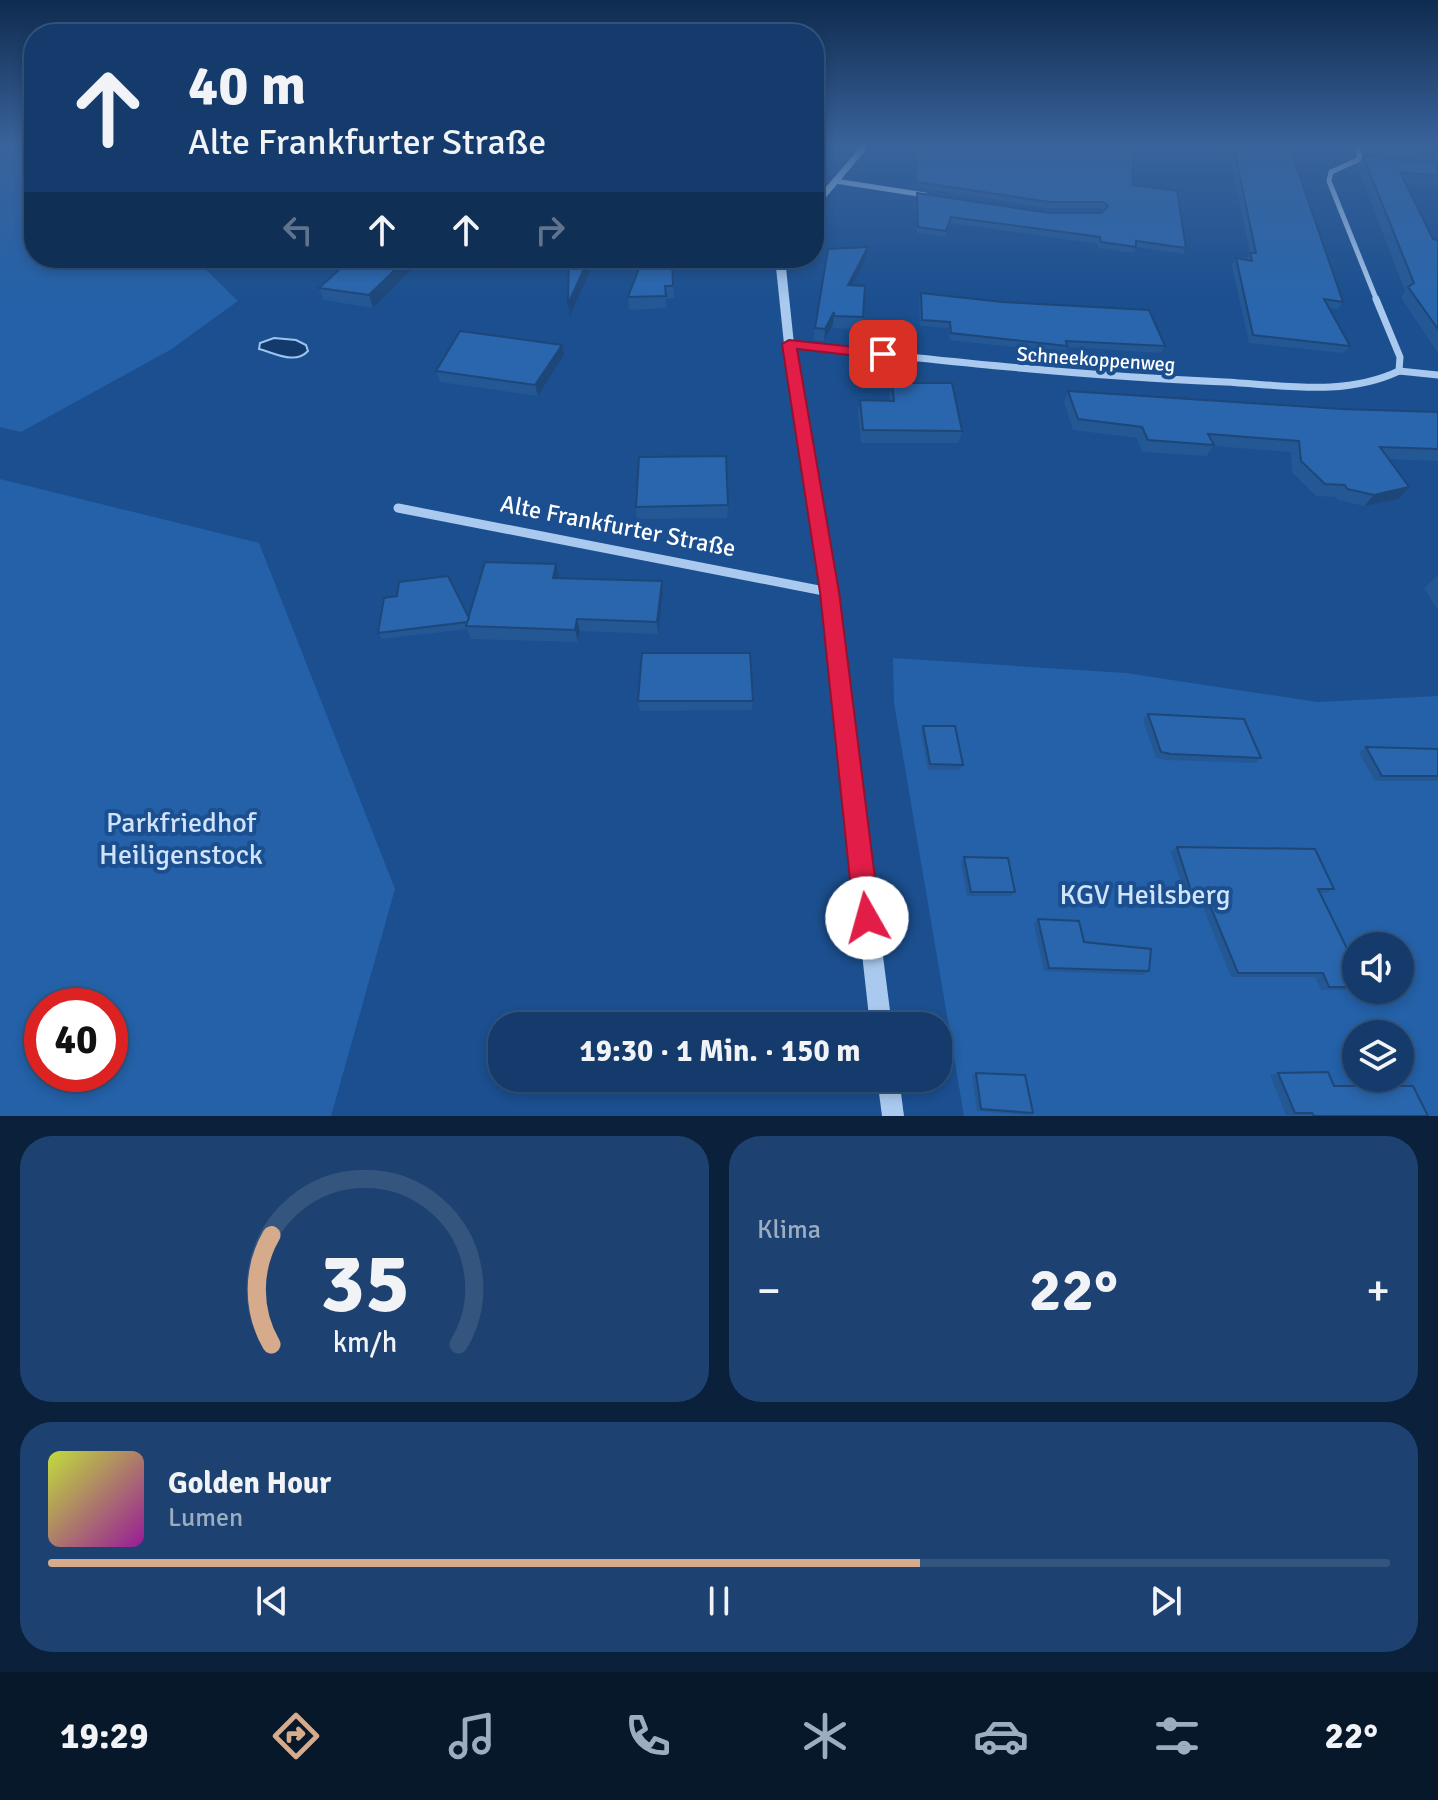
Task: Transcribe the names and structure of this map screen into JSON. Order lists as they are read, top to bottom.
{
  "streets": {
    "street": ["Schneekoppenweg", "Alte Frankfurter Straße"]
  },
  "parks": ["Parkfriedhof Heiligenstock", "KGV Heilsberg"],
  "page": {
    "turn": ["40 m", "Alte Frankfurter Straße"],
    "limit": "40",
    "trip": "19:30 · 1 Min. · 150 m",
    "tile": "Klima",
    "heat": ["−", "22°", "+"],
    "song": ["Golden Hour", "Lumen"],
    "tabs": ["19:29", "22°"],
    "gauge": ["35", "km/h"]
  }
}
